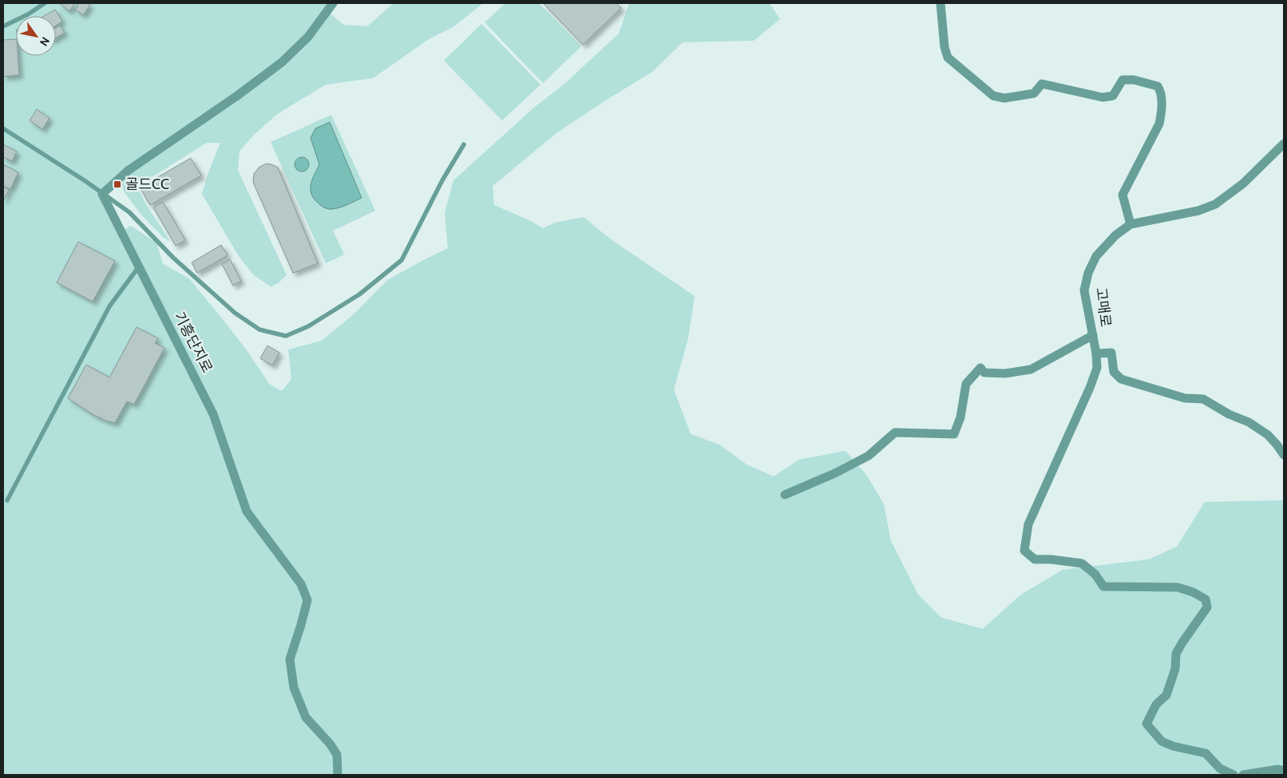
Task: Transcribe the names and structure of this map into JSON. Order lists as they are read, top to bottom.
{
  "streets": {
    "street": ["고매로", "기흥단지로"]
  },
  "places": {
    "transit": ["골드CC"]
  },
  "north": "bottom right"
}
